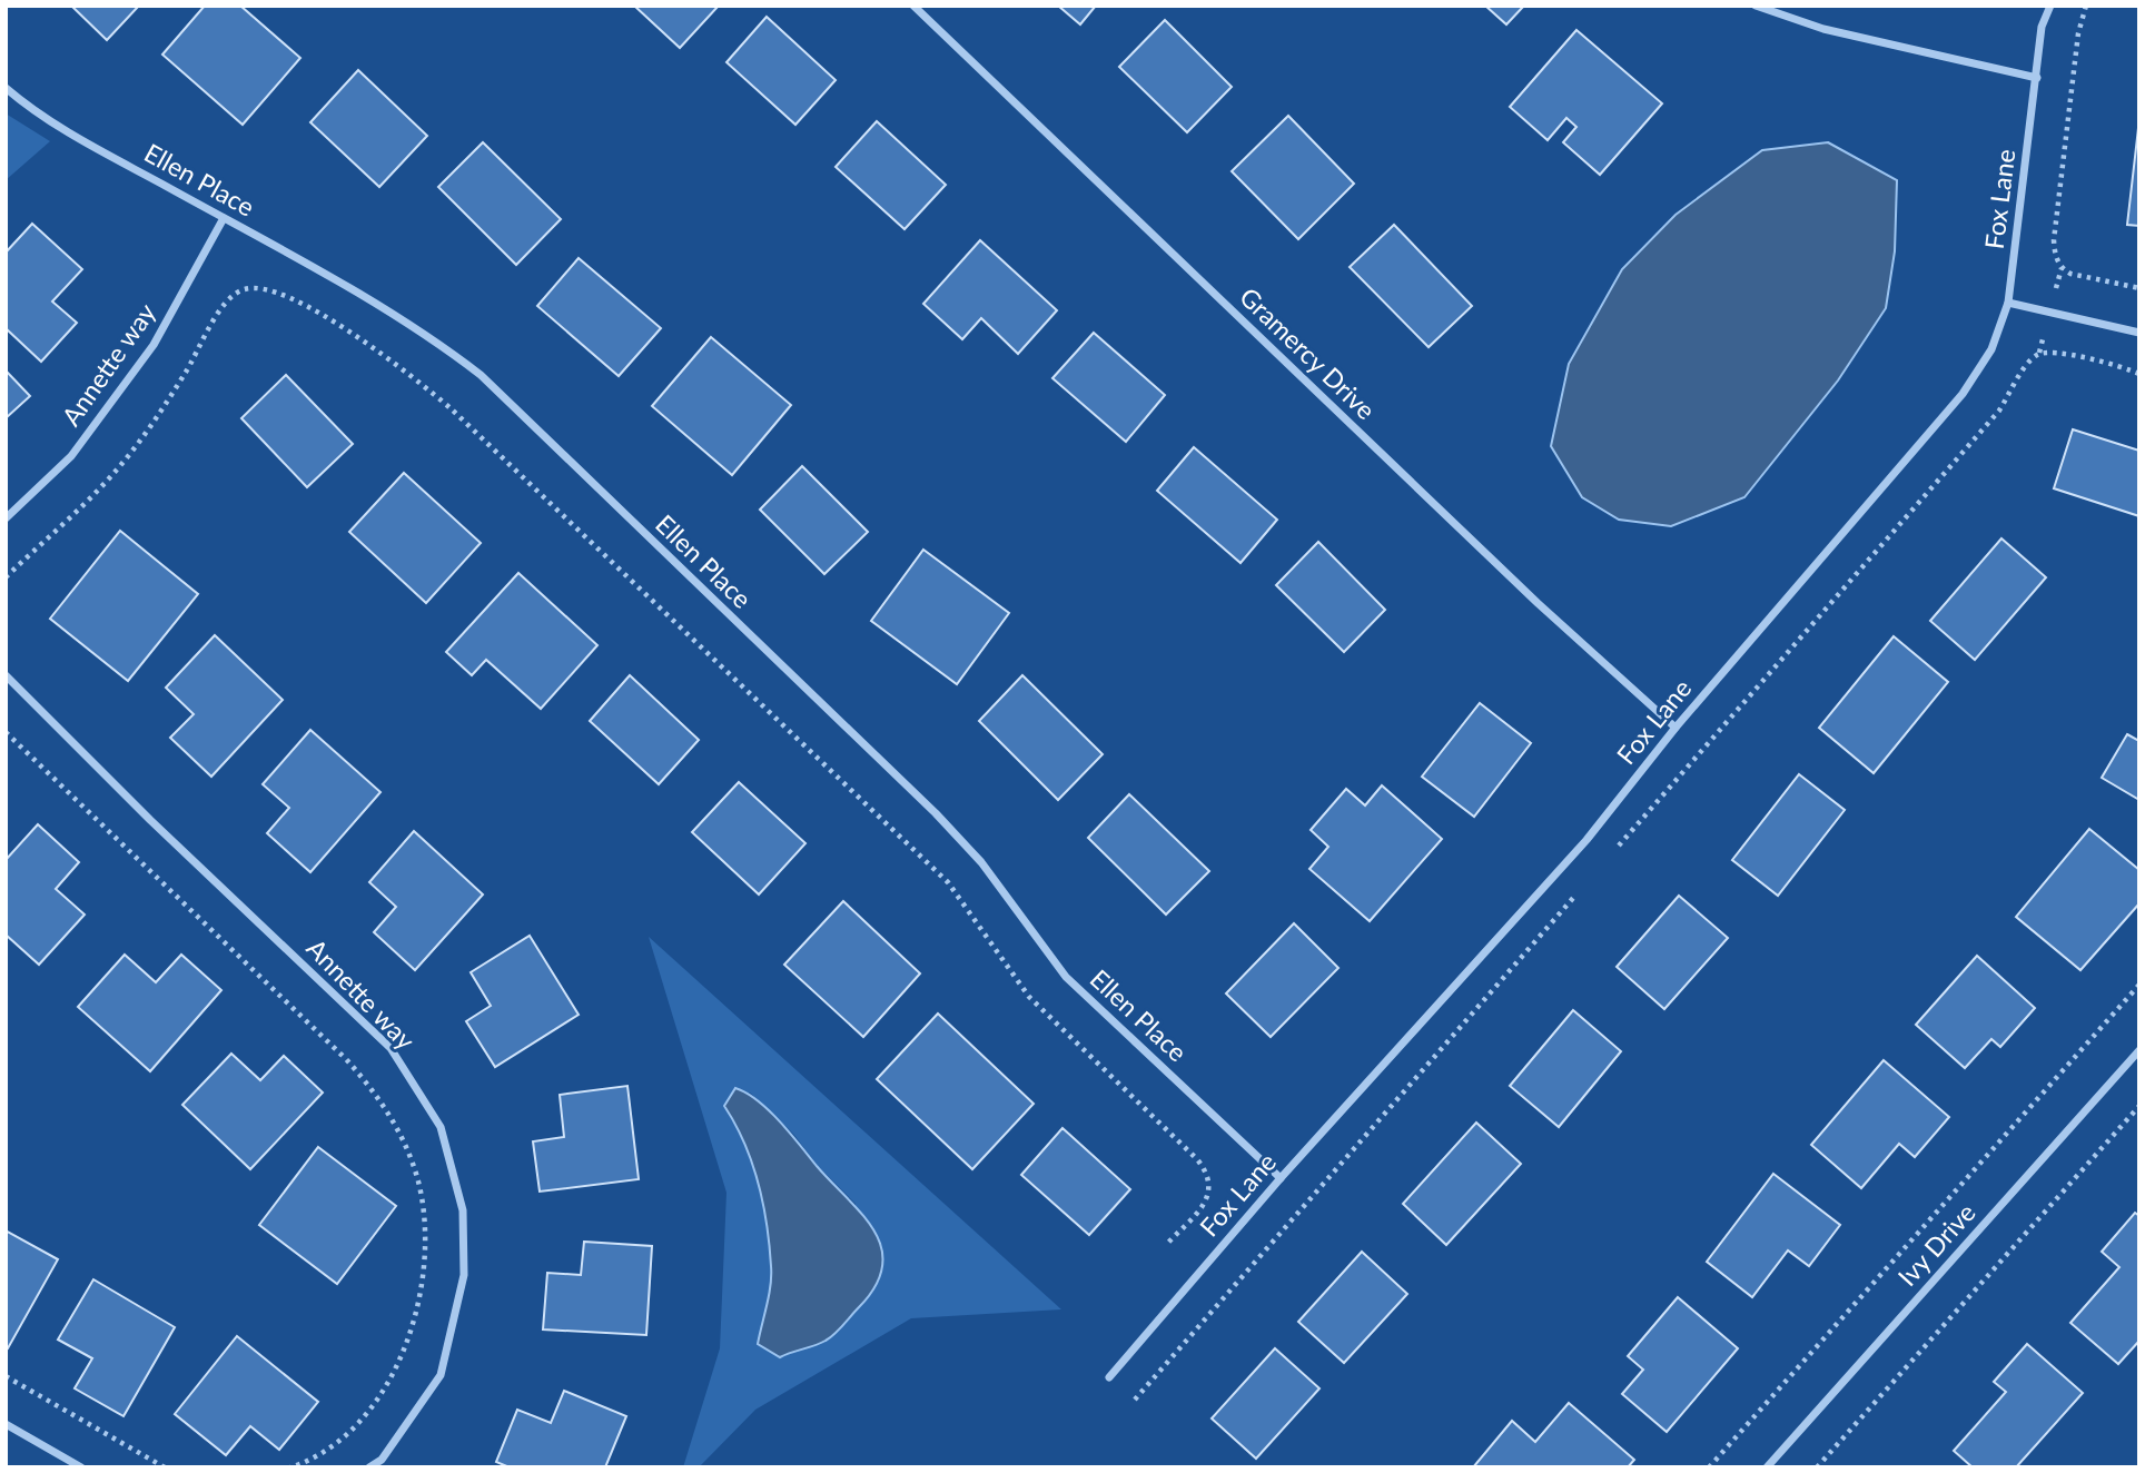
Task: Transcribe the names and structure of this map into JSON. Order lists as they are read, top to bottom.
{
  "streets": {
    "street": [
      "Ellen Place",
      "Fox Lane",
      "Gramercy Drive",
      "Annette way",
      "Ivy Drive"
    ]
  },
  "crossings": [
    ["Ellen Place", "Fox Lane"],
    ["Ellen Place", "Annette way"],
    ["Fox Lane", "Gramercy Drive"]
  ]
}
